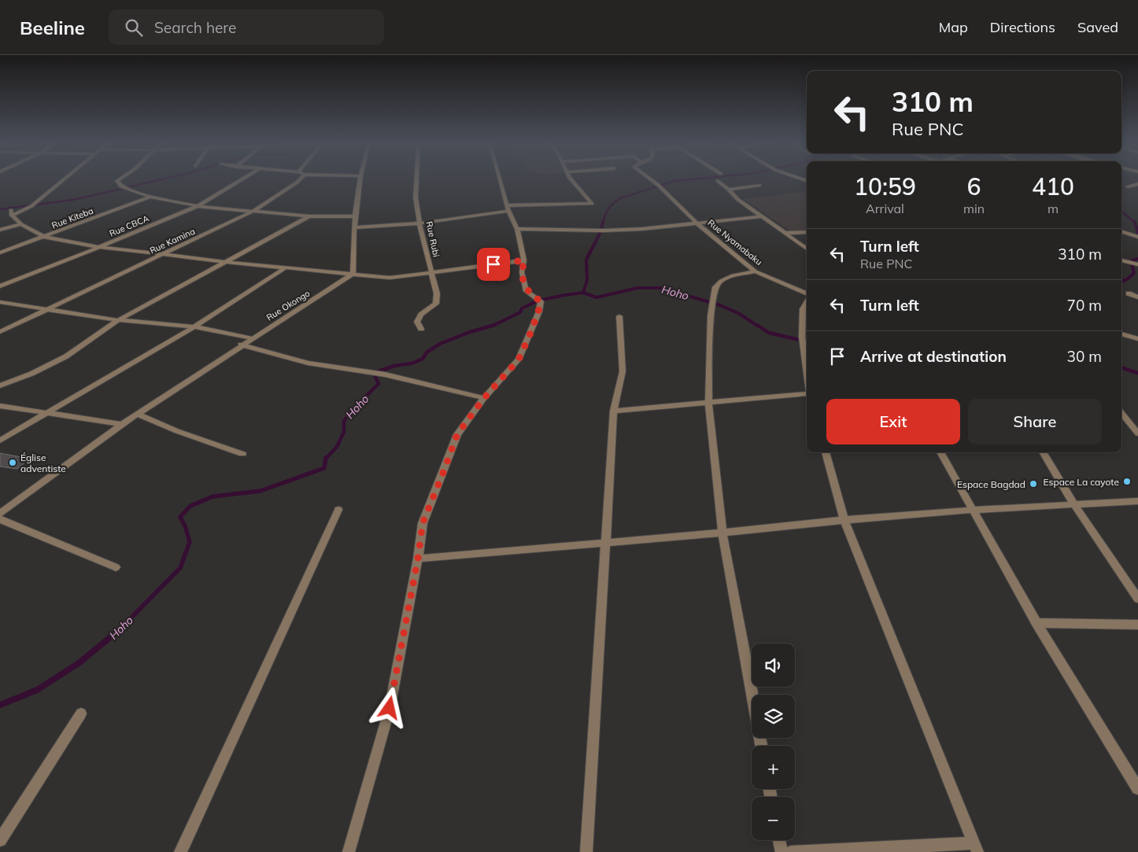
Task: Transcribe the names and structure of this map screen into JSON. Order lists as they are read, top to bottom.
{
  "streets": {
    "street": [
      "Rue Kiteba",
      "Rue CBCA",
      "Rue Rubi",
      "Rue Kamina",
      "Rue Nyamabaku",
      "Rue Okongo"
    ]
  },
  "water": ["Hoho"],
  "places": ["Église adventiste", "Espace La cayote", "Espace Bagdad"],
  "page": {
    "header": "Beeline",
    "search": "Search here",
    "nav": ["Map", "Directions", "Saved"],
    "turn": ["310 m", "Rue PNC"],
    "eta": [
      "10:59",
      "Arrival",
      "6",
      "min",
      "410",
      "m"
    ],
    "list": [
      {
        "name": "Turn left",
        "note": "Rue PNC",
        "value": "310 m"
      },
      {
        "name": "Turn left",
        "value": "70 m"
      },
      {
        "name": "Arrive at destination",
        "value": "30 m"
      }
    ],
    "buttons": ["Exit", "Share"],
    "map_buttons": ["+", "−"]
  }
}
